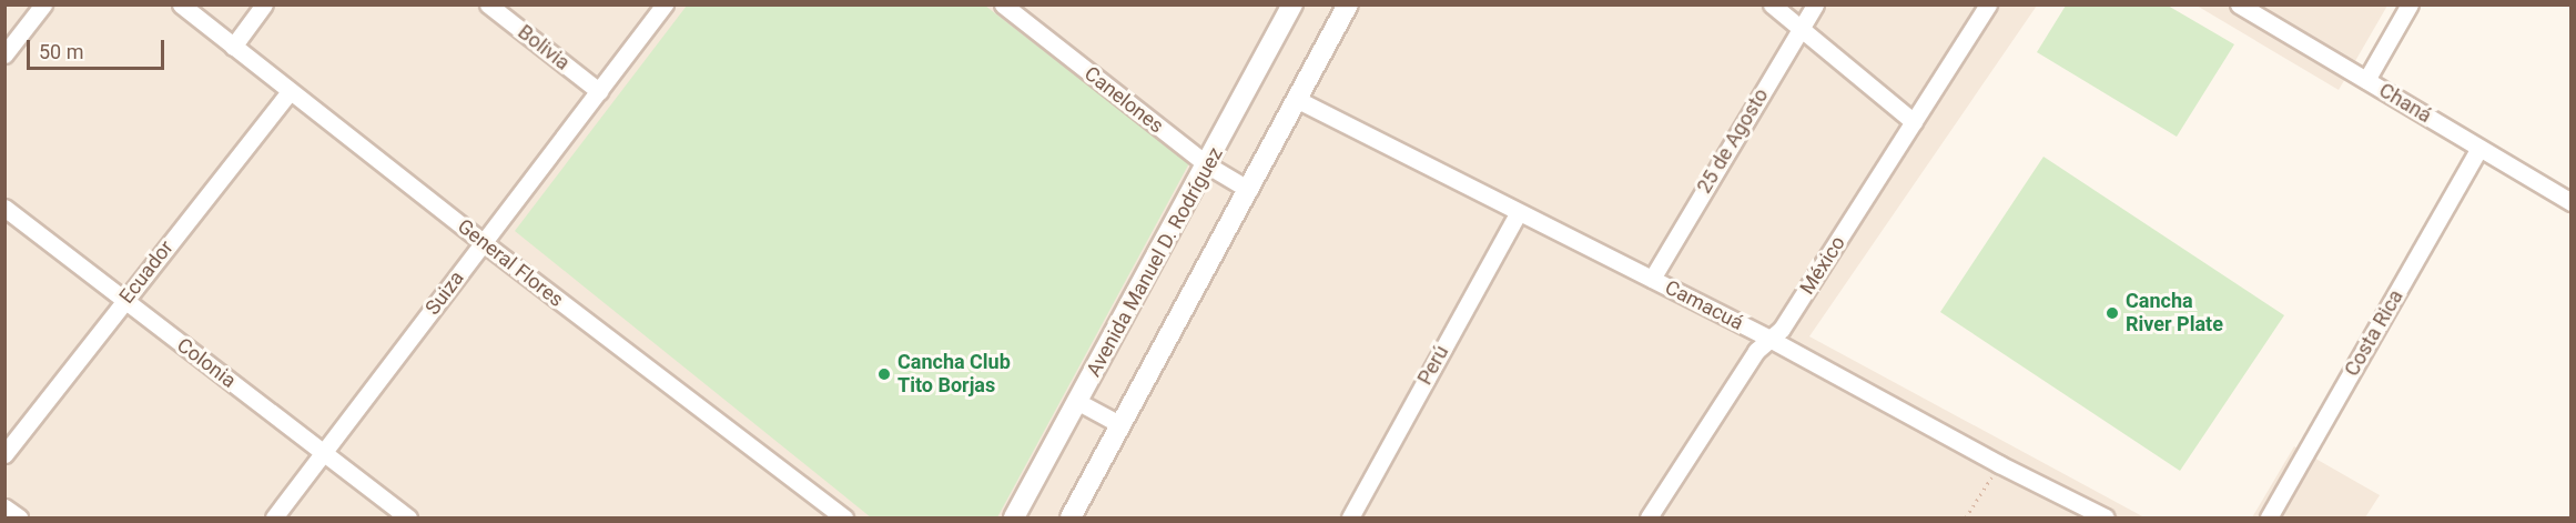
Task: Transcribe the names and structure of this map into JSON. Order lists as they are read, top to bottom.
{
  "streets": {
    "street": [
      "Bolivia",
      "Canelones",
      "Chaná",
      "25 de Agosto",
      "Avenida Manuel D. Rodríguez",
      "General Flores",
      "México",
      "Ecuador",
      "Suiza",
      "Camacuá",
      "Costa Rica",
      "Colonia",
      "Perú"
    ]
  },
  "crossings": [
    ["Bolivia", "Suiza"],
    ["Canelones", "Avenida Manuel D. Rodríguez"],
    ["Chaná", "Costa Rica"],
    ["25 de Agosto", "Camacuá"],
    ["General Flores", "Ecuador"],
    ["General Flores", "Suiza"],
    ["México", "Camacuá"],
    ["Ecuador", "Colonia"],
    ["Suiza", "Colonia"],
    ["Camacuá", "Perú"]
  ],
  "places": ["Cancha River Plate", "Cancha Club Tito Borjas"],
  "scale_bar": "50 m"
}
